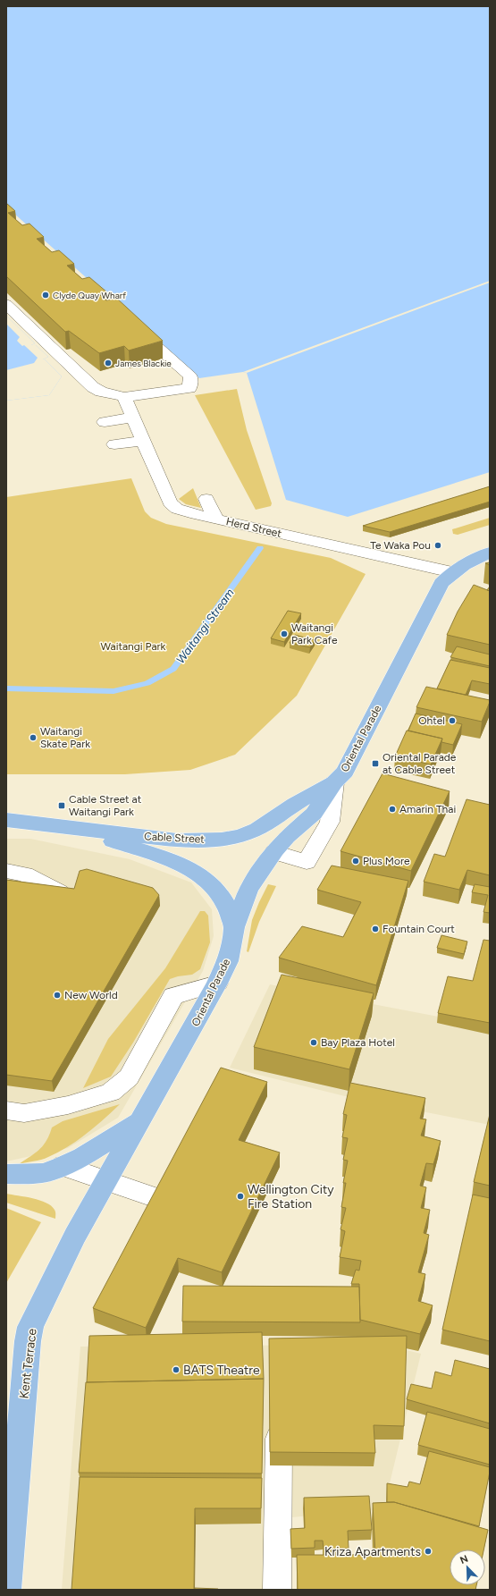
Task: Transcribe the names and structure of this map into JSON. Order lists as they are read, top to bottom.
{
  "streets": {
    "main road": ["Oriental Parade", "Cable Street", "Kent Terrace"],
    "street": ["Herd Street"]
  },
  "crossings": [
    ["Herd Street", "Oriental Parade"],
    ["Oriental Parade", "Cable Street"],
    ["Oriental Parade", "Kent Terrace"]
  ],
  "water": ["Waitangi Stream"],
  "parks": ["Waitangi Park"],
  "places": {
    "other": [
      "Clyde Quay Wharf",
      "James Blackie",
      "Te Waka Pou",
      "Waitangi Park Cafe",
      "Ohtel",
      "Waitangi Skate Park",
      "Amarin Thai",
      "Plus More",
      "Fountain Court",
      "New World",
      "Bay Plaza Hotel",
      "Wellington City Fire Station",
      "BATS Theatre",
      "Kriza Apartments"
    ],
    "transit": ["Oriental Parade at Cable Street", "Cable Street at Waitangi Park"]
  },
  "north": "top left"
}
